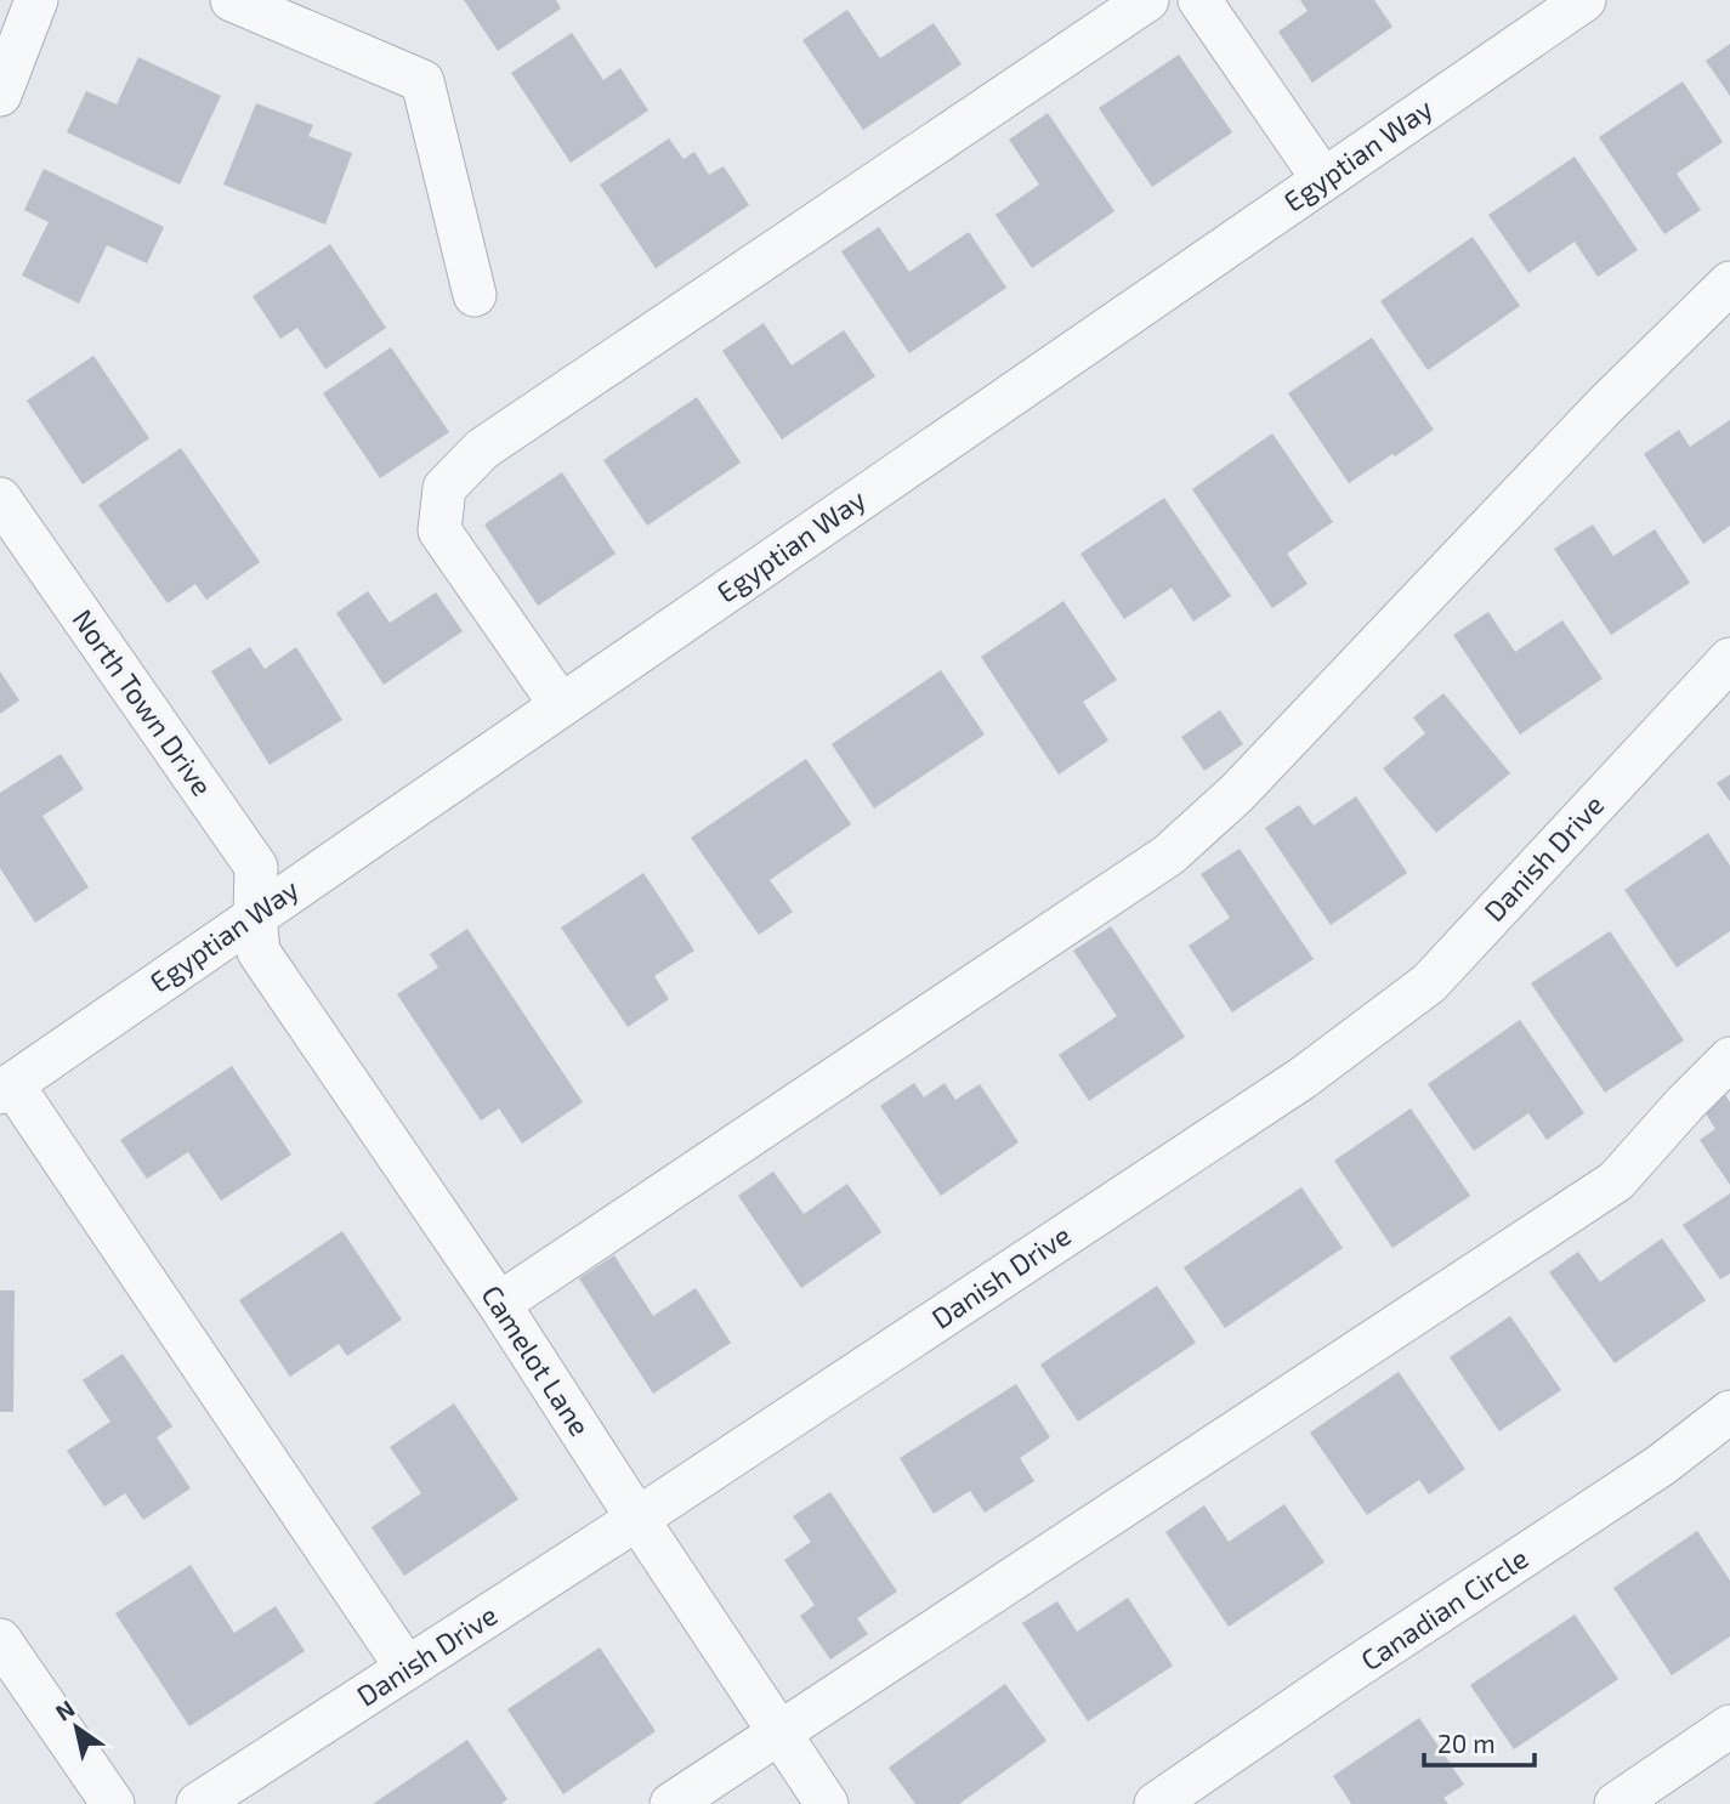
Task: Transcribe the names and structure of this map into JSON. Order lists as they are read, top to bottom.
{
  "streets": {
    "street": [
      "Egyptian Way",
      "North Town Drive",
      "Danish Drive",
      "Camelot Lane",
      "Canadian Circle"
    ]
  },
  "crossings": [
    ["Egyptian Way", "North Town Drive"],
    ["Egyptian Way", "Camelot Lane"],
    ["North Town Drive", "Camelot Lane"],
    ["Danish Drive", "Camelot Lane"]
  ],
  "scale_bar": "20 m",
  "north": "top left"
}
